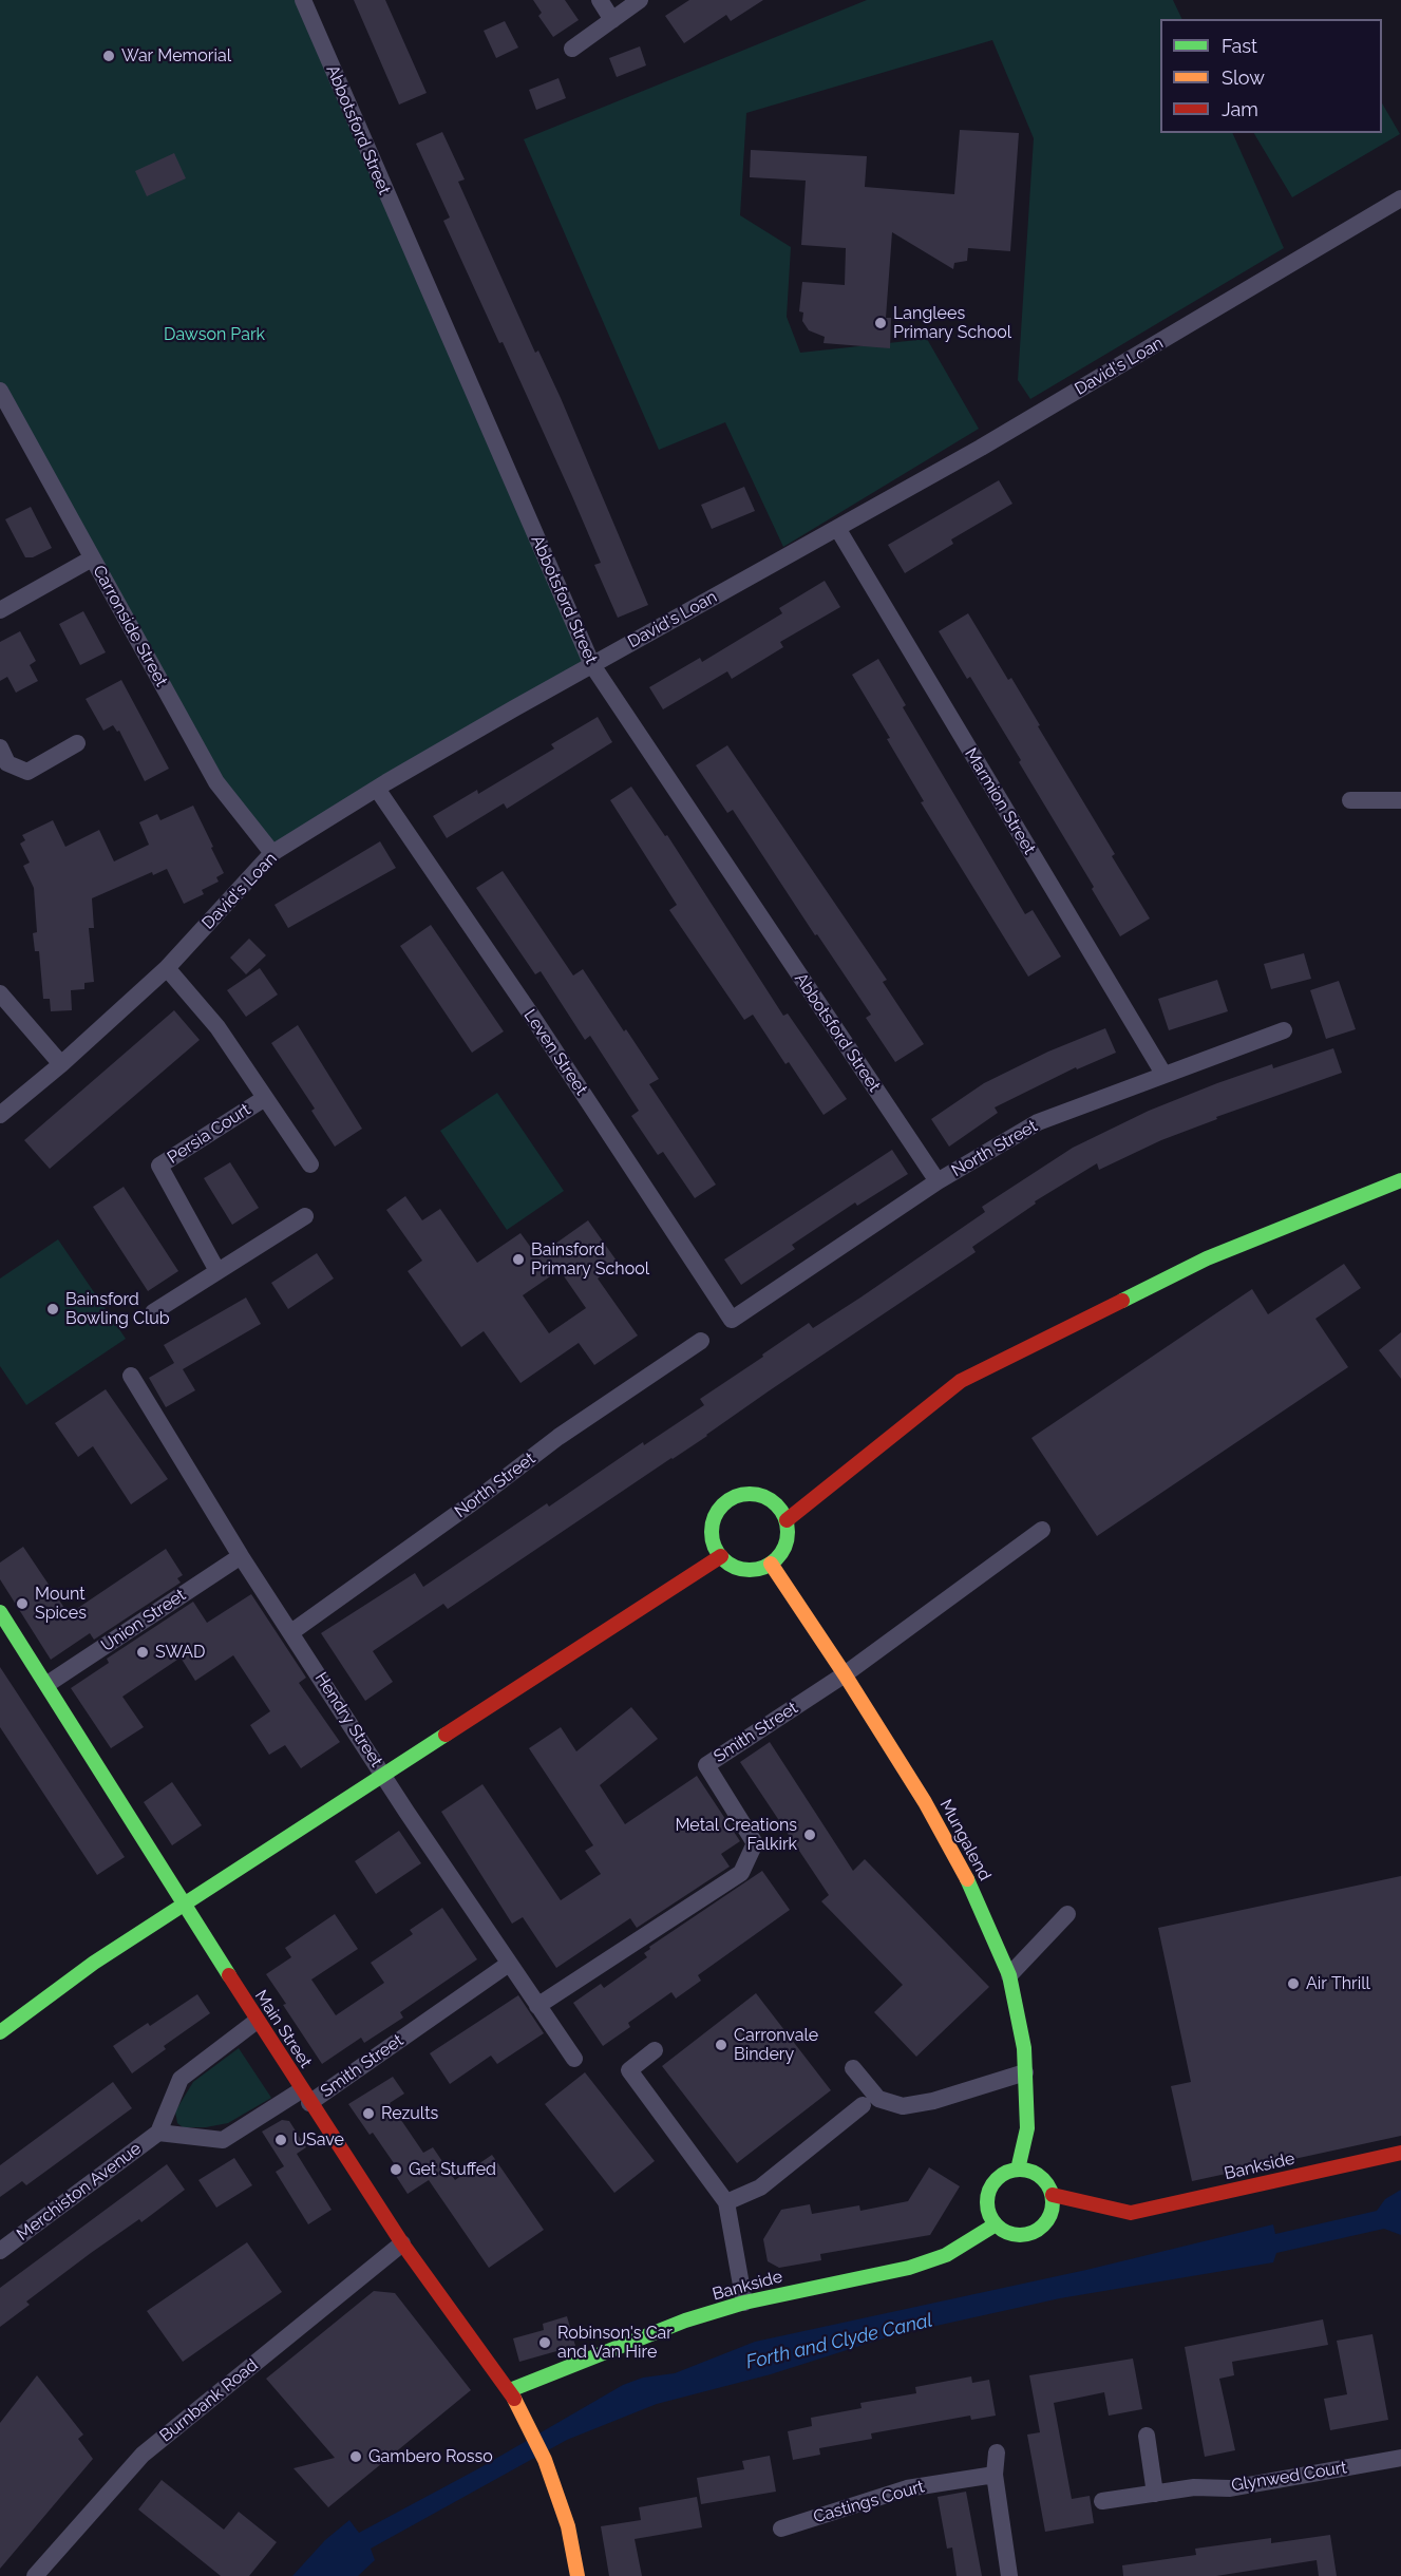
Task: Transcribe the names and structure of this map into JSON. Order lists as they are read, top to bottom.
{
  "streets": {
    "main road": ["Mungalend", "Main Street", "Bankside"],
    "street": [
      "Abbotsford Street",
      "David's Loan",
      "Carronside Street",
      "Marmion Street",
      "Leven Street",
      "Persia Court",
      "North Street",
      "Union Street",
      "Hendry Street",
      "Smith Street",
      "Merchiston Avenue",
      "Burnbank Road",
      "Glynwed Court",
      "Castings Court"
    ]
  },
  "crossings": [
    ["Abbotsford Street", "David's Loan"],
    ["Abbotsford Street", "North Street"],
    ["David's Loan", "Carronside Street"],
    ["David's Loan", "Marmion Street"],
    ["David's Loan", "Leven Street"],
    ["Marmion Street", "North Street"],
    ["Leven Street", "North Street"],
    ["North Street", "Hendry Street"],
    ["Union Street", "Hendry Street"],
    ["Union Street", "Main Street"],
    ["Hendry Street", "Smith Street"],
    ["Smith Street", "Mungalend"],
    ["Smith Street", "Main Street"],
    ["Smith Street", "Merchiston Avenue"],
    ["Mungalend", "Bankside"],
    ["Main Street", "Bankside"],
    ["Main Street", "Merchiston Avenue"],
    ["Main Street", "Burnbank Road"]
  ],
  "water": ["Forth and Clyde Canal"],
  "parks": ["Dawson Park"],
  "places": [
    "War Memorial",
    "Langlees Primary School",
    "Bainsford Primary School",
    "Bainsford Bowling Club",
    "Mount Spices",
    "SWAD",
    "Metal Creations Falkirk",
    "Air Thrill",
    "Carronvale Bindery",
    "Rezults",
    "USave",
    "Get Stuffed",
    "Robinson's Car and Van Hire",
    "Gambero Rosso"
  ],
  "legend": ["Fast", "Slow", "Jam"]
}
